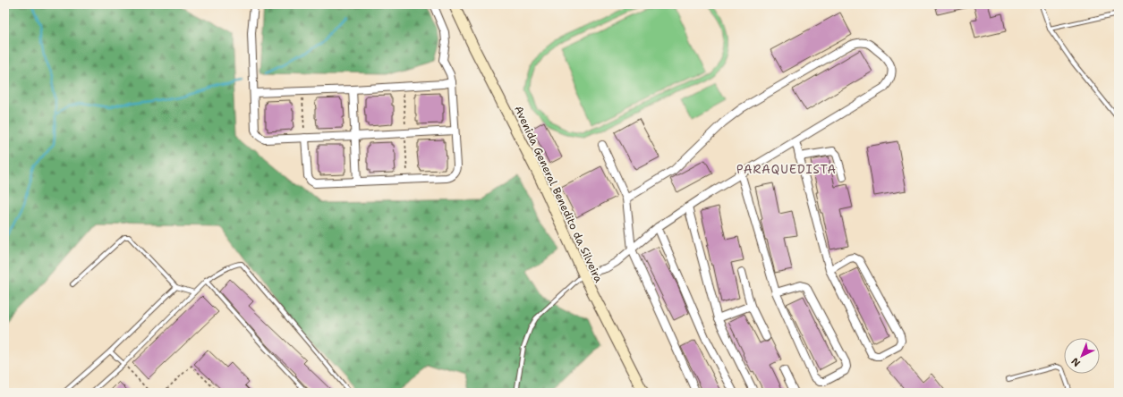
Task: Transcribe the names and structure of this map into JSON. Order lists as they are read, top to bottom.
{
  "streets": {
    "main road": ["Avenida General Benedito da Silveira"]
  },
  "districts": ["PARAQUEDISTA"],
  "north": "bottom left"
}
